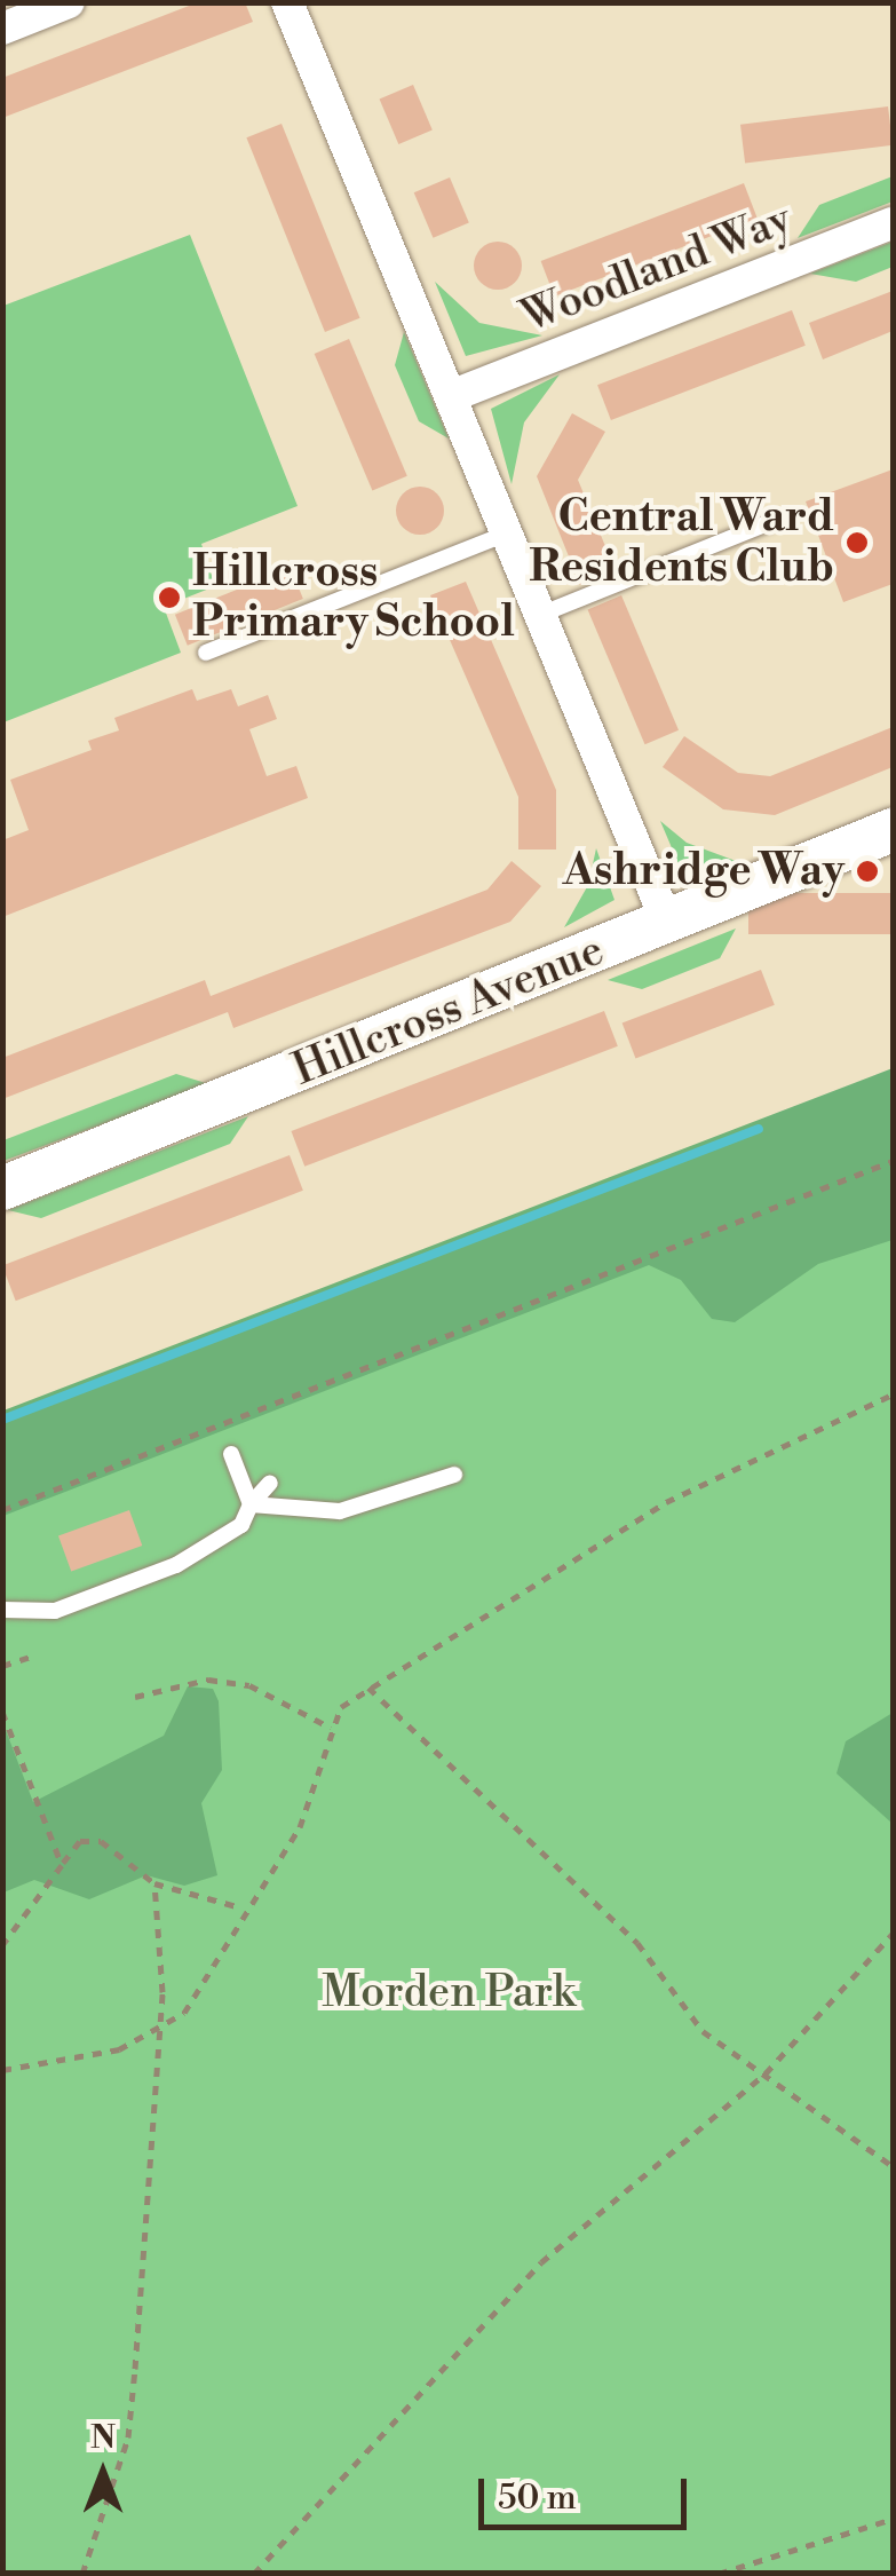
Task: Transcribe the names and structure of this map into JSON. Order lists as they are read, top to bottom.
{
  "streets": {
    "street": ["Woodland Way", "Hillcross Avenue"]
  },
  "parks": ["Morden Park"],
  "places": ["Central Ward Residents Club", "Hillcross Primary School", "Ashridge Way"],
  "scale_bar": "50 m",
  "north": "top"
}
